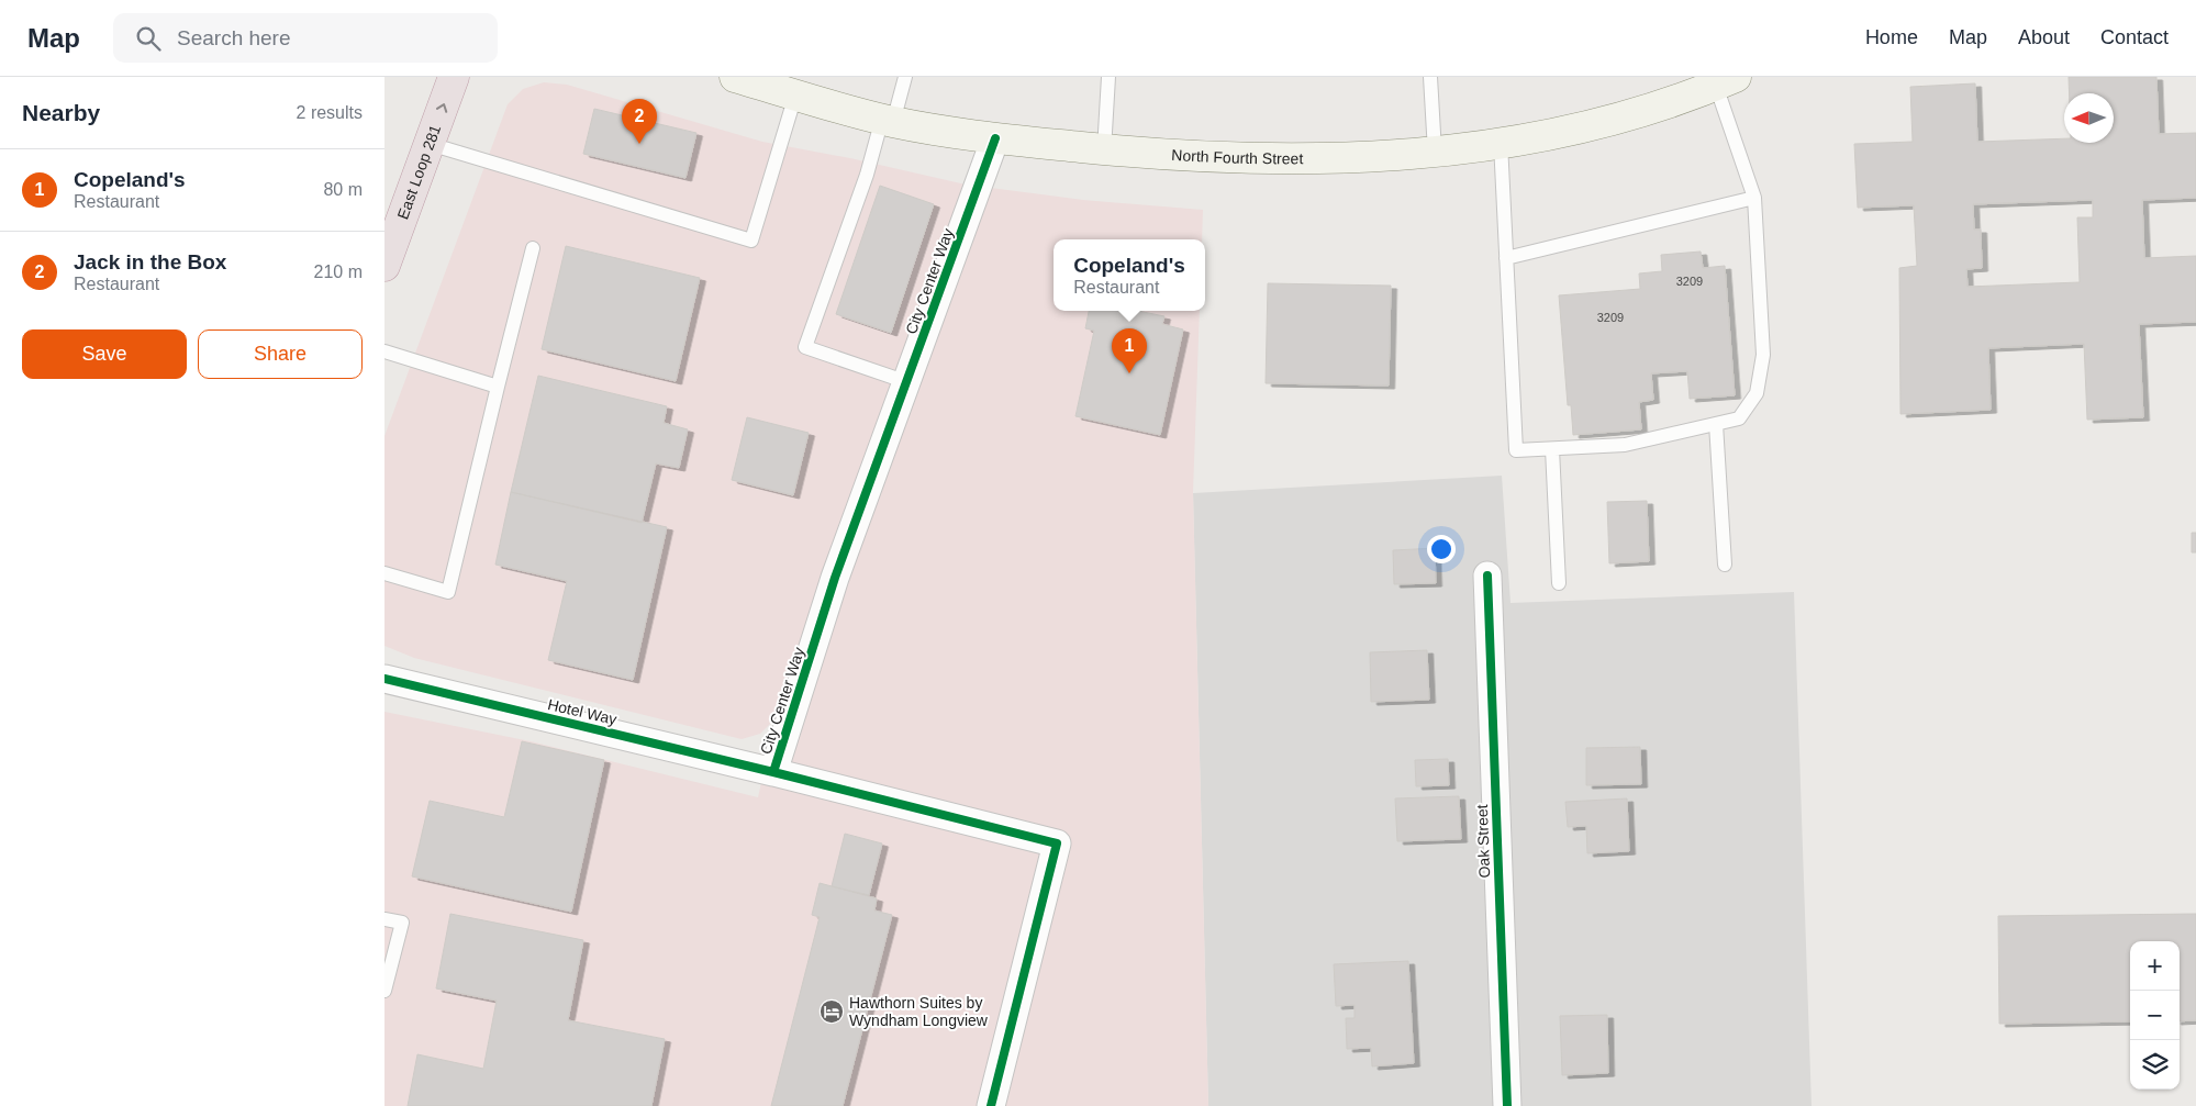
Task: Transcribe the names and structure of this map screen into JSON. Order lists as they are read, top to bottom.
{
  "streets": {
    "highway": ["East Loop 281"],
    "main road": ["North Fourth Street"],
    "street": ["City Center Way", "Hotel Way", "Oak Street"]
  },
  "crossings": [
    ["North Fourth Street", "City Center Way"],
    ["City Center Way", "Hotel Way"]
  ],
  "one_way": ["East Loop 281"],
  "places": {
    "hotel": ["Hawthorn Suites by Wyndham Longview"]
  },
  "house_numbers": ["3209", "3209"],
  "north": "left",
  "page": {
    "header": "Map",
    "search": "Search here",
    "nav": [
      "Home",
      "Map",
      "About",
      "Contact"
    ],
    "heading": ["Nearby", "2 results"],
    "pins": ["2", "1"],
    "list": [
      {
        "mark": "1",
        "name": "Copeland's",
        "note": "Restaurant",
        "value": "80 m"
      },
      {
        "mark": "2",
        "name": "Jack in the Box",
        "note": "Restaurant",
        "value": "210 m"
      }
    ],
    "popup": ["Copeland's", "Restaurant"],
    "buttons": ["Save", "Share"],
    "map_buttons": ["+", "−"]
  }
}
